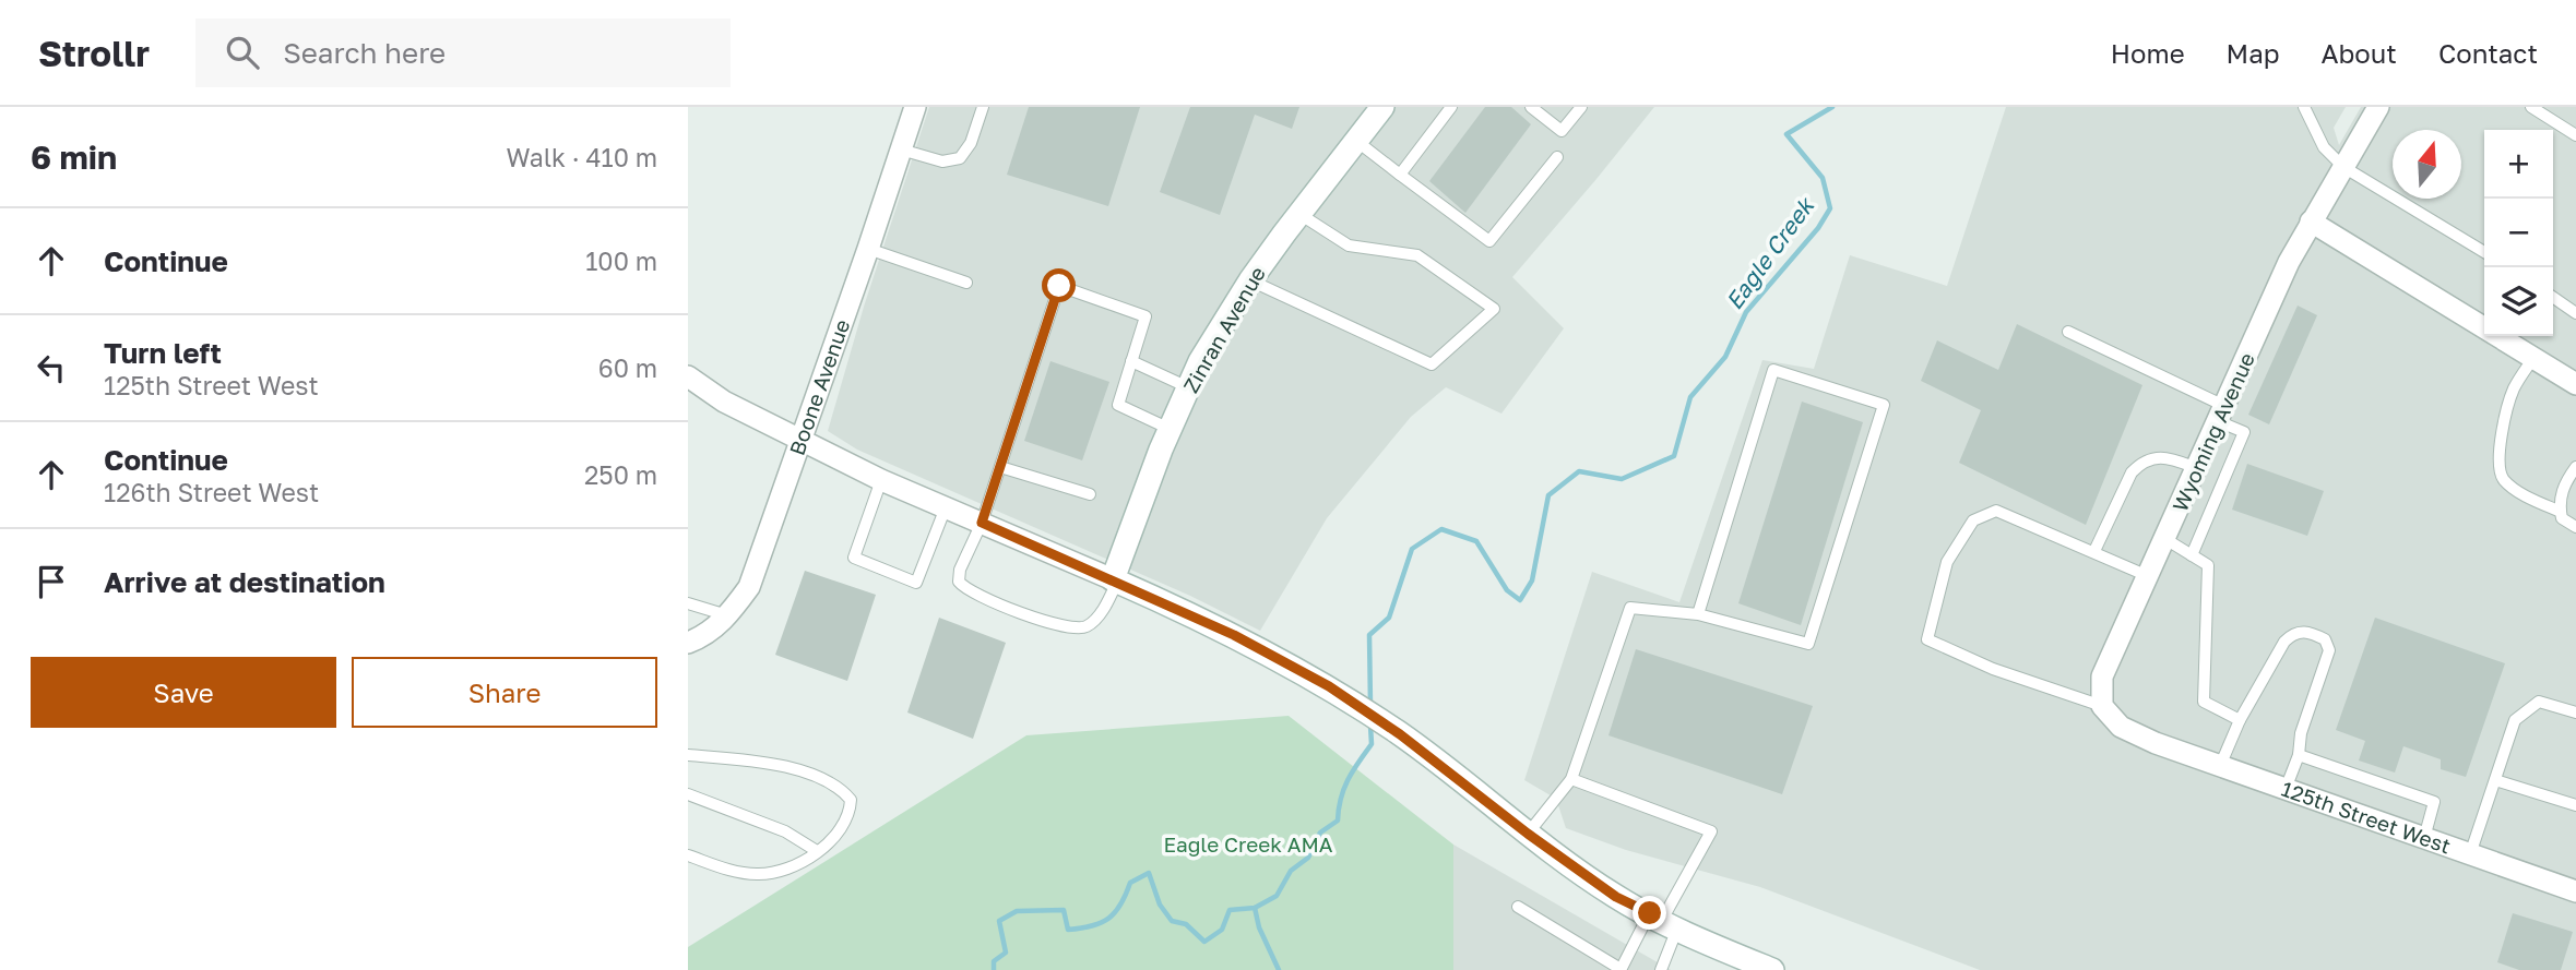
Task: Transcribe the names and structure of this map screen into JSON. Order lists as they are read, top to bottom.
{
  "streets": {
    "street": [
      "Zinran Avenue",
      "Boone Avenue",
      "Wyoming Avenue",
      "125th Street West"
    ]
  },
  "crossings": [
    ["Wyoming Avenue", "125th Street West"]
  ],
  "water": ["Eagle Creek"],
  "parks": ["Eagle Creek AMA"],
  "north": "top",
  "page": {
    "header": "Strollr",
    "search": "Search here",
    "nav": [
      "Home",
      "Map",
      "About",
      "Contact"
    ],
    "heading": ["6 min", "Walk · 410 m"],
    "map_buttons": ["+", "−"],
    "list": [
      ["Continue", "100 m"],
      ["Turn left", "125th Street West", "60 m"],
      ["Continue", "126th Street West", "250 m"],
      "Arrive at destination"
    ],
    "buttons": ["Save", "Share"]
  }
}
